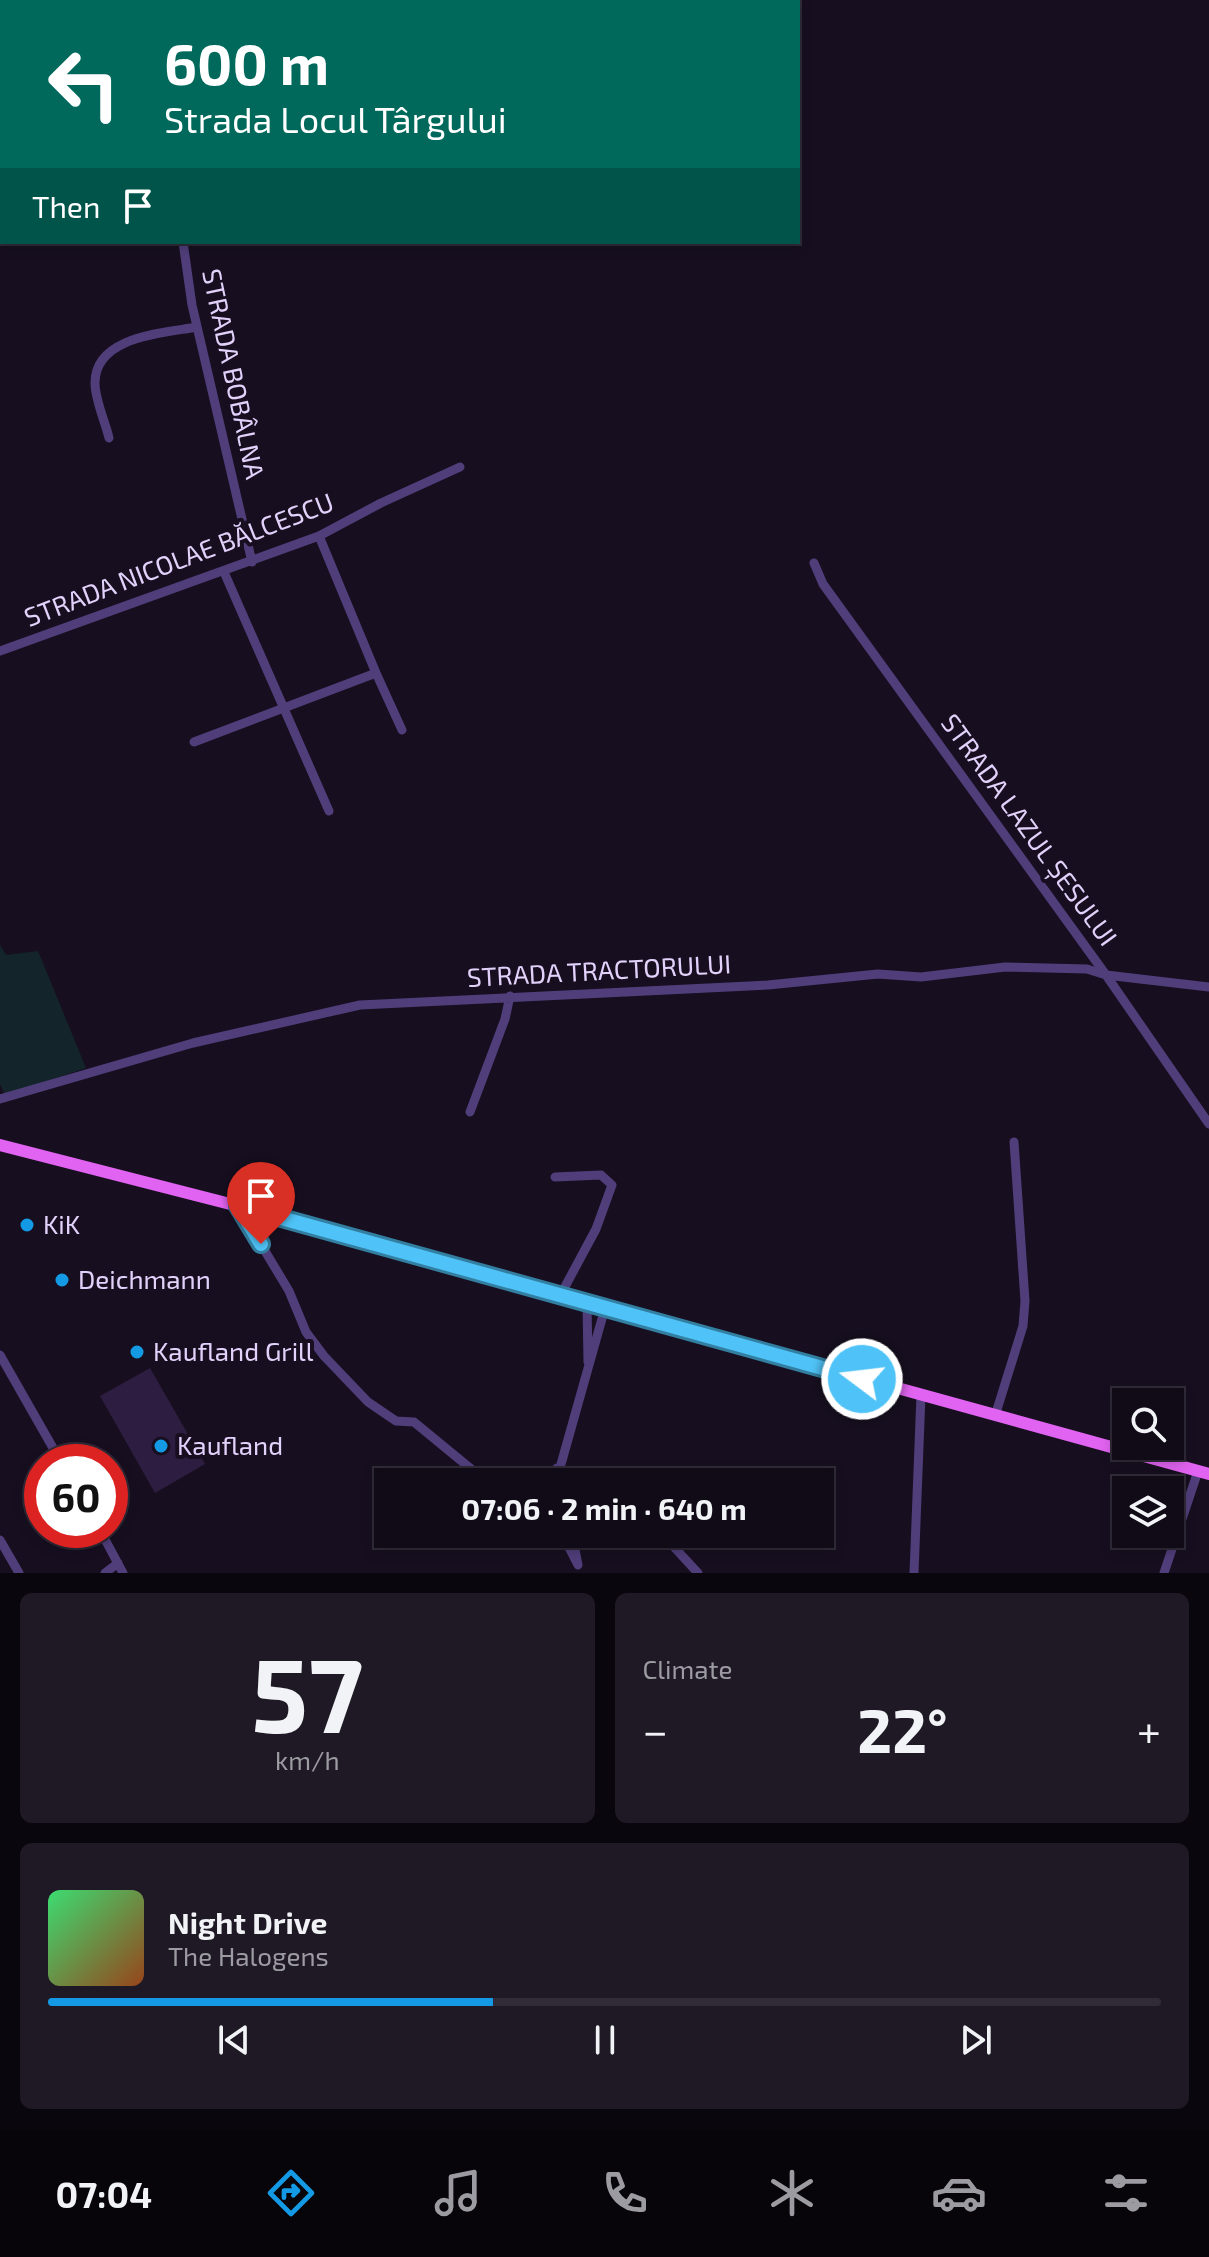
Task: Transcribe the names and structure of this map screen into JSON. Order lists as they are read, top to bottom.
{
  "streets": {
    "street": [
      "STRADA BOBÂLNA",
      "STRADA NICOLAE BĂLCESCU",
      "STRADA LAZUL ȘESULUI",
      "STRADA TRACTORULUI"
    ]
  },
  "crossings": [
    ["STRADA BOBÂLNA", "STRADA NICOLAE BĂLCESCU"],
    ["STRADA LAZUL ȘESULUI", "STRADA TRACTORULUI"]
  ],
  "places": [
    "KiK",
    "Deichmann",
    "Kaufland Grill",
    "Kaufland"
  ],
  "page": {
    "turn": ["600 m", "Strada Locul Târgului"],
    "then": "Then",
    "limit": "60",
    "trip": "07:06 · 2 min · 640 m",
    "tile": [
      ["57", "km/h"],
      "Climate"
    ],
    "heat": ["−", "22°", "+"],
    "song": ["Night Drive", "The Halogens"],
    "tabs": "07:04"
  }
}
